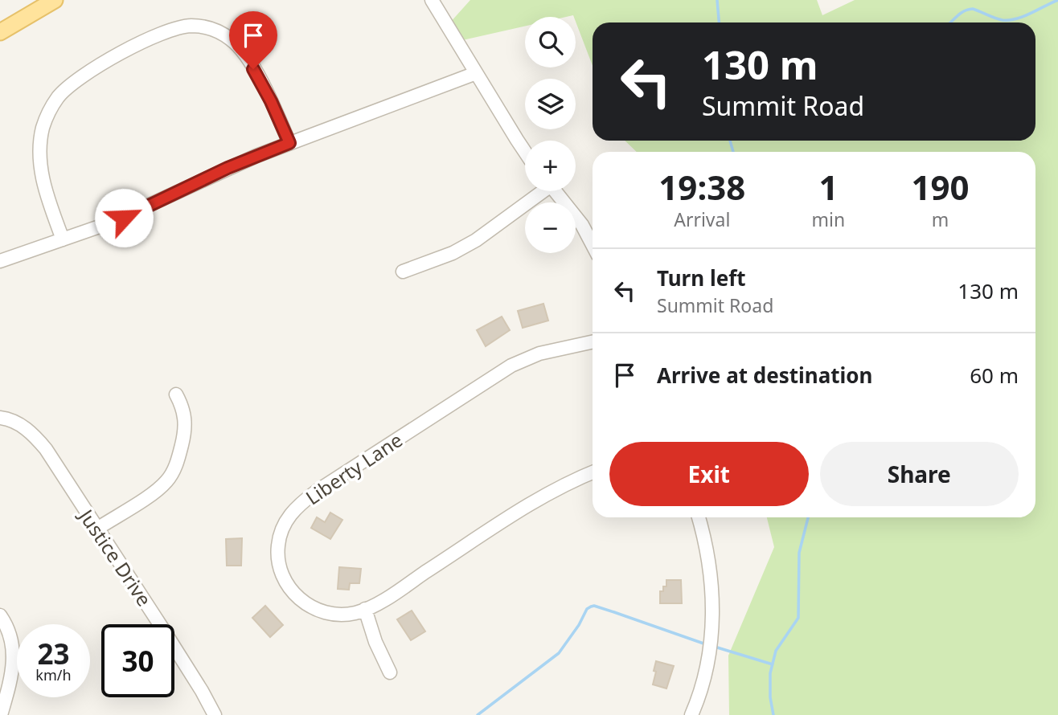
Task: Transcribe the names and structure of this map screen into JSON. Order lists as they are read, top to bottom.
{
  "streets": {
    "street": ["Liberty Lane", "Justice Drive"]
  },
  "page": {
    "map_buttons": ["+", "−"],
    "turn": ["130 m", "Summit Road"],
    "eta": [
      "19:38",
      "Arrival",
      "1",
      "min",
      "190",
      "m"
    ],
    "list": [
      {
        "name": "Turn left",
        "note": "Summit Road",
        "value": "130 m"
      },
      {
        "name": "Arrive at destination",
        "value": "60 m"
      }
    ],
    "buttons": ["Exit", "Share"],
    "speed": "23 km/h",
    "limit": "30"
  }
}
